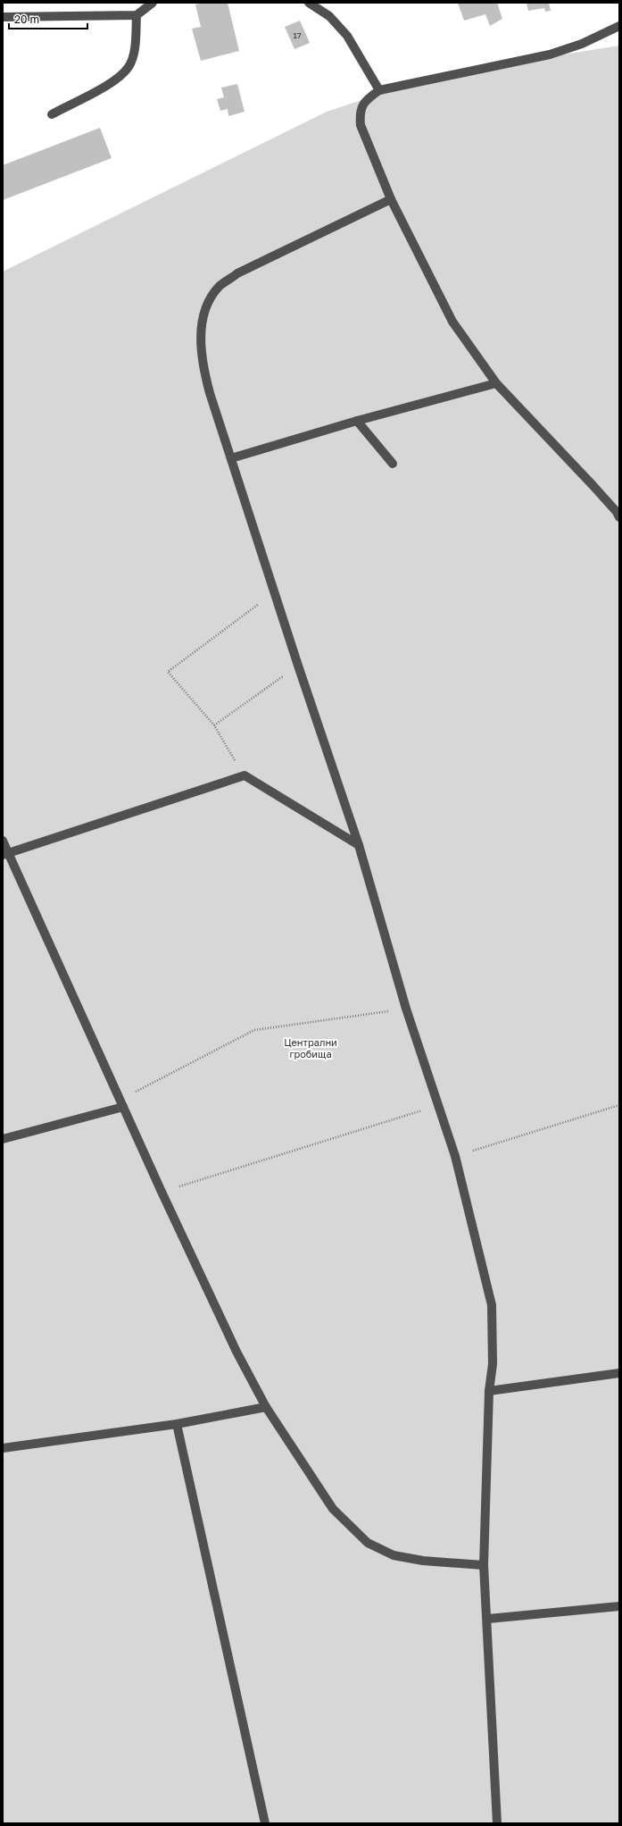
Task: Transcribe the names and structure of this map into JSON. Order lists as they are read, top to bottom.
{
  "parks": ["Централни гробища"],
  "house_numbers": ["17"],
  "scale_bar": "20 m"
}
